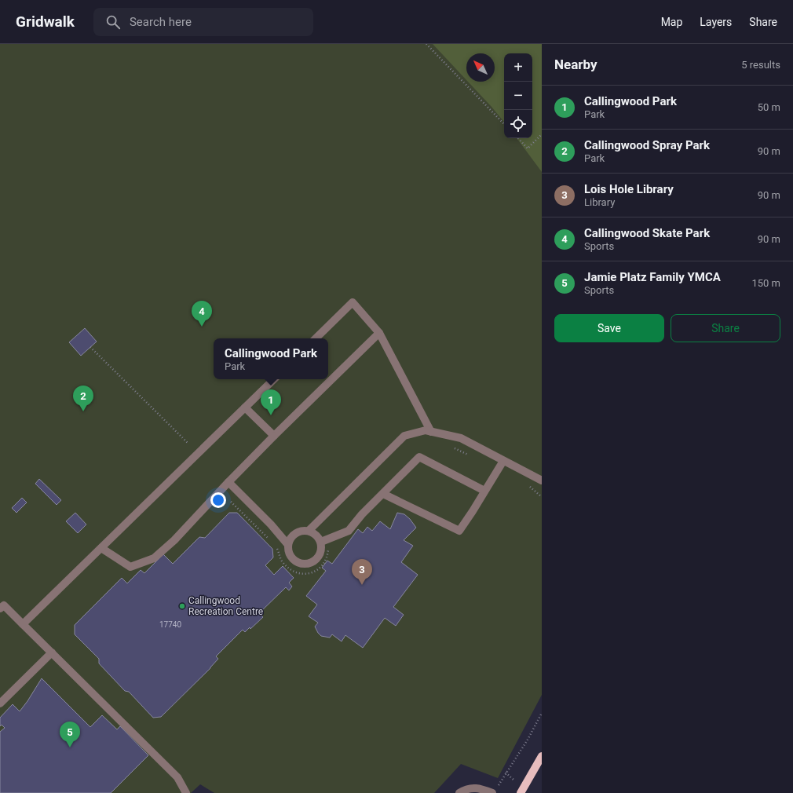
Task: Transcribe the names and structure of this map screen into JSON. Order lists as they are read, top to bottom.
{
  "places": ["Callingwood Recreation Centre"],
  "house_numbers": ["17740"],
  "north": "top left",
  "page": {
    "header": "Gridwalk",
    "search": "Search here",
    "nav": ["Map", "Layers", "Share"],
    "heading": ["Nearby", "5 results"],
    "map_buttons": ["+", "−"],
    "list": [
      {
        "mark": "1",
        "name": "Callingwood Park",
        "note": "Park",
        "value": "50 m"
      },
      {
        "mark": "2",
        "name": "Callingwood Spray Park",
        "note": "Park",
        "value": "90 m"
      },
      {
        "mark": "3",
        "name": "Lois Hole Library",
        "note": "Library",
        "value": "90 m"
      },
      {
        "mark": "4",
        "name": "Callingwood Skate Park",
        "note": "Sports",
        "value": "90 m"
      },
      {
        "mark": "5",
        "name": "Jamie Platz Family YMCA",
        "note": "Sports",
        "value": "150 m"
      }
    ],
    "pins": [
      "4",
      "2",
      "1",
      "3",
      "5"
    ],
    "buttons": ["Save", "Share"],
    "popup": ["Callingwood Park", "Park"]
  }
}
